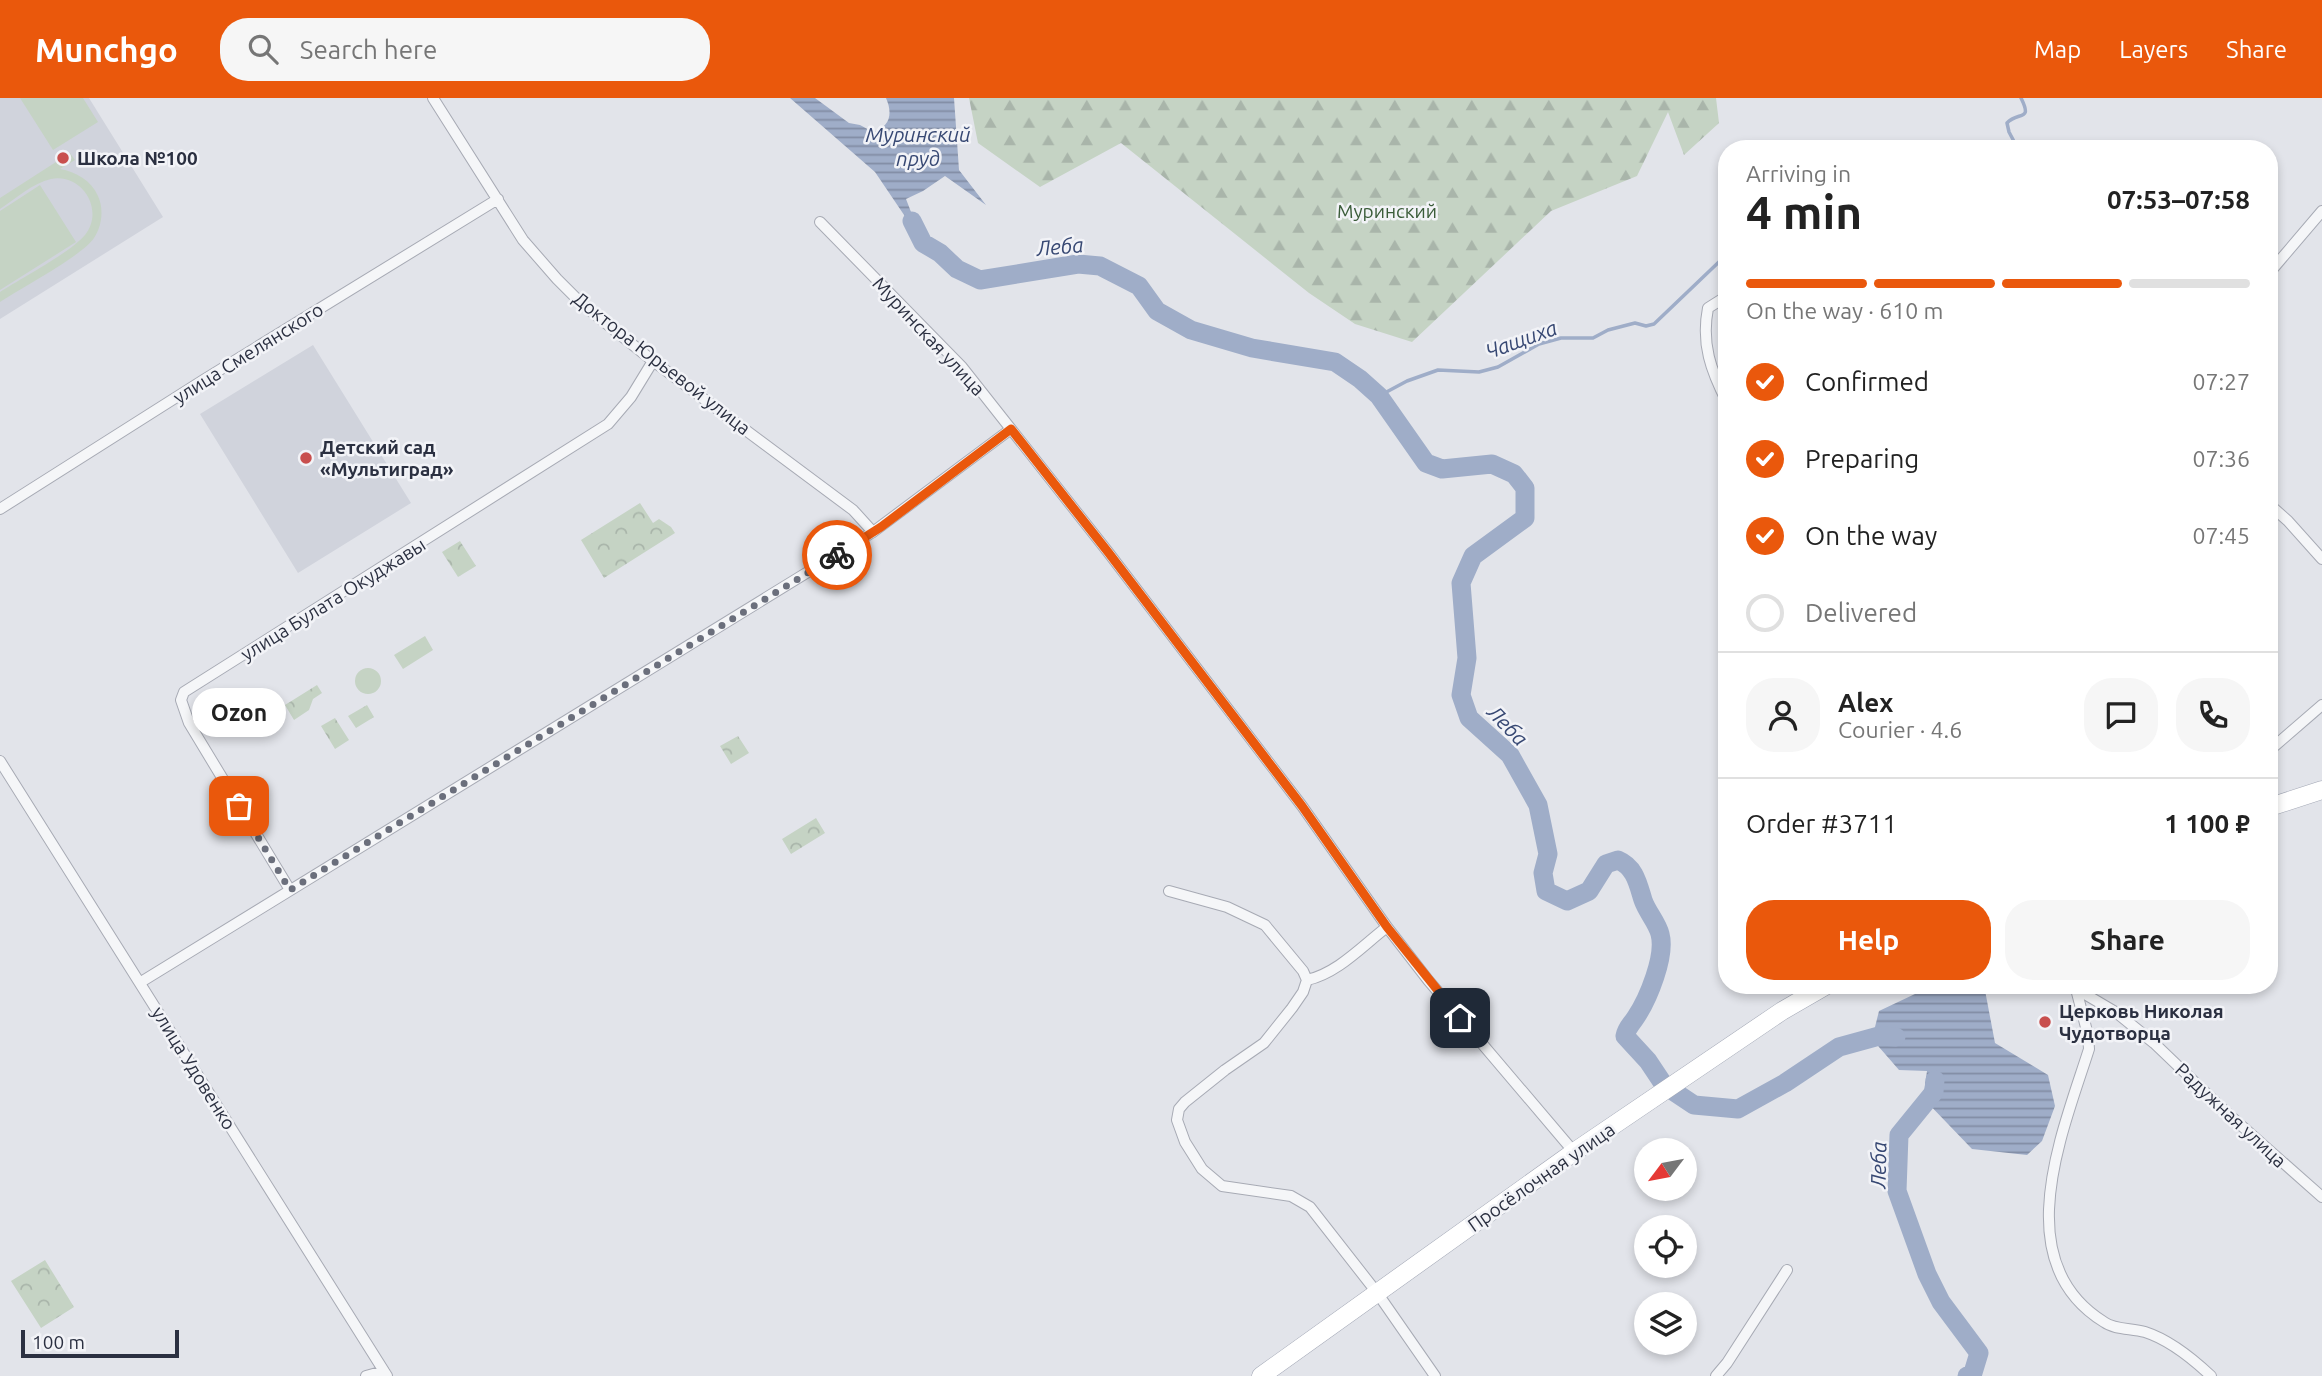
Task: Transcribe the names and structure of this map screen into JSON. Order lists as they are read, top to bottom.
{
  "streets": {
    "main road": ["Просёлочная улица"],
    "street": [
      "Муринская улица",
      "улица Смелянского",
      "Доктора Юрьевой улица",
      "улица Булата Окуджавы",
      "улица Удовенко",
      "Радужная улица"
    ]
  },
  "crossings": [
    ["Муринская улица", "Просёлочная улица"],
    ["улица Смелянского", "Доктора Юрьевой улица"],
    ["Доктора Юрьевой улица", "улица Булата Окуджавы"]
  ],
  "water": ["Муринский пруд", "Леба", "Чащиха"],
  "parks": ["Муринский"],
  "places": [
    "Школа №100",
    "Детский сад «Мультиград»",
    "Ozon",
    "Церковь Николая Чудотворца"
  ],
  "scale_bar": "100 m",
  "north": "bottom left",
  "page": {
    "header": "Munchgo",
    "search": "Search here",
    "nav": ["Map", "Layers", "Share"],
    "heading": ["4 min", "Arriving in", "07:53–07:58"],
    "panel": [
      "Alex",
      "Courier · 4.6",
      "Order #3711",
      "1 100 ₽"
    ],
    "bar": "On the way · 610 m",
    "list": [
      ["Confirmed", "07:27"],
      ["Preparing", "07:36"],
      ["On the way", "07:45"],
      "Delivered"
    ],
    "bubble": "Ozon",
    "buttons": ["Help", "Share"],
    "scale": "100 m"
  }
}
